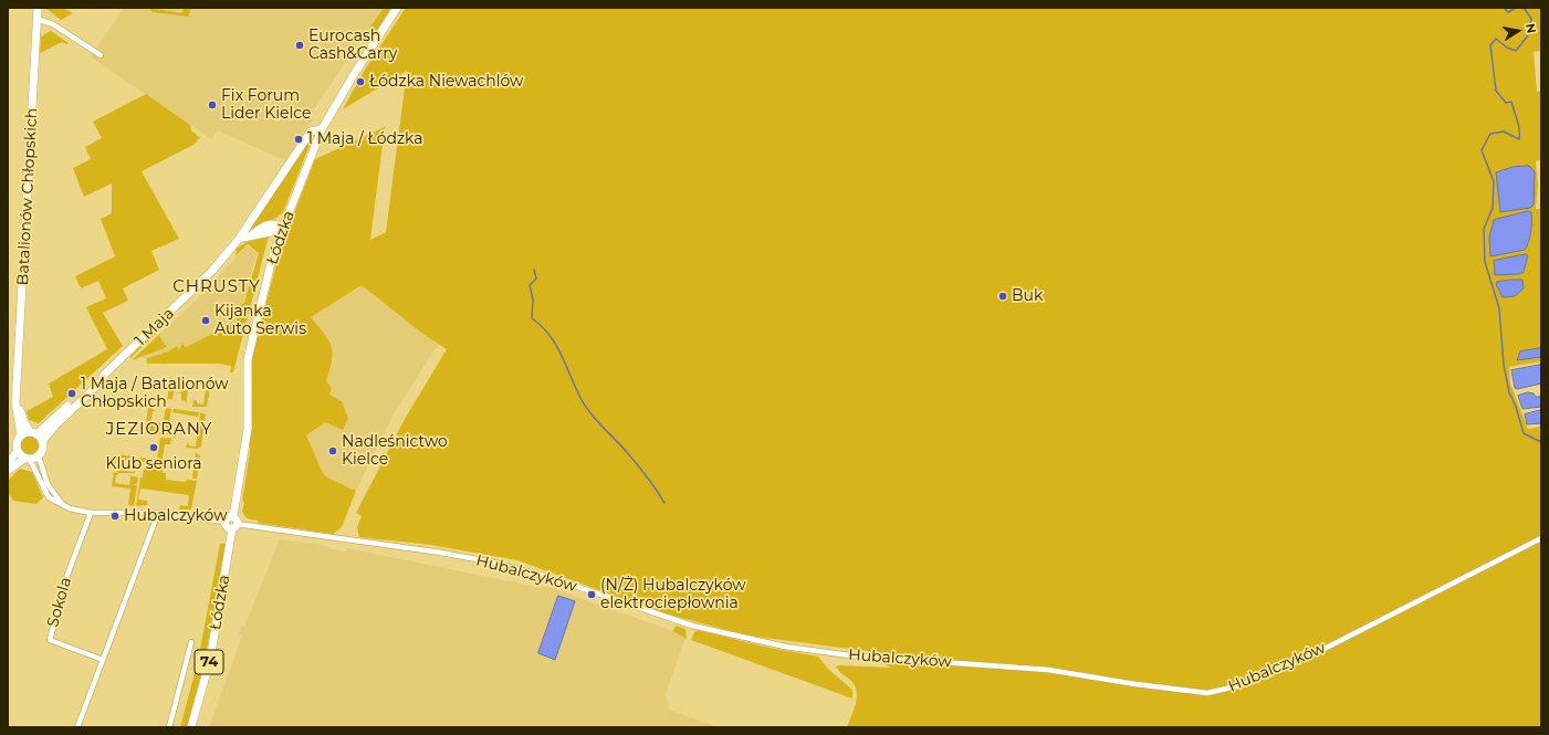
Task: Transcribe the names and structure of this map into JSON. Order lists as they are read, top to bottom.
{
  "streets": {
    "street": [
      "Batalionów Chłopskich",
      "Łódzka",
      "1 Maja",
      "Hubalczyków",
      "Sokola",
      "74"
    ]
  },
  "crossings": [
    ["Batalionów Chłopskich", "1 Maja"],
    ["Łódzka", "1 Maja"],
    ["Łódzka", "Hubalczyków"]
  ],
  "districts": ["CHRUSTY", "JEZIORANY"],
  "places": [
    "Eurocash Cash&Carry",
    "Łódzka Niewachlów",
    "Fix Forum Lider Kielce",
    "1 Maja / Łódzka",
    "Buk",
    "Kijanka Auto Serwis",
    "1 Maja / Batalionów Chłopskich",
    "Klub seniora",
    "Nadleśnictwo Kielce",
    "Hubalczyków",
    "(N/Ż) Hubalczyków elektrociepłownia"
  ],
  "north": "right"
}
